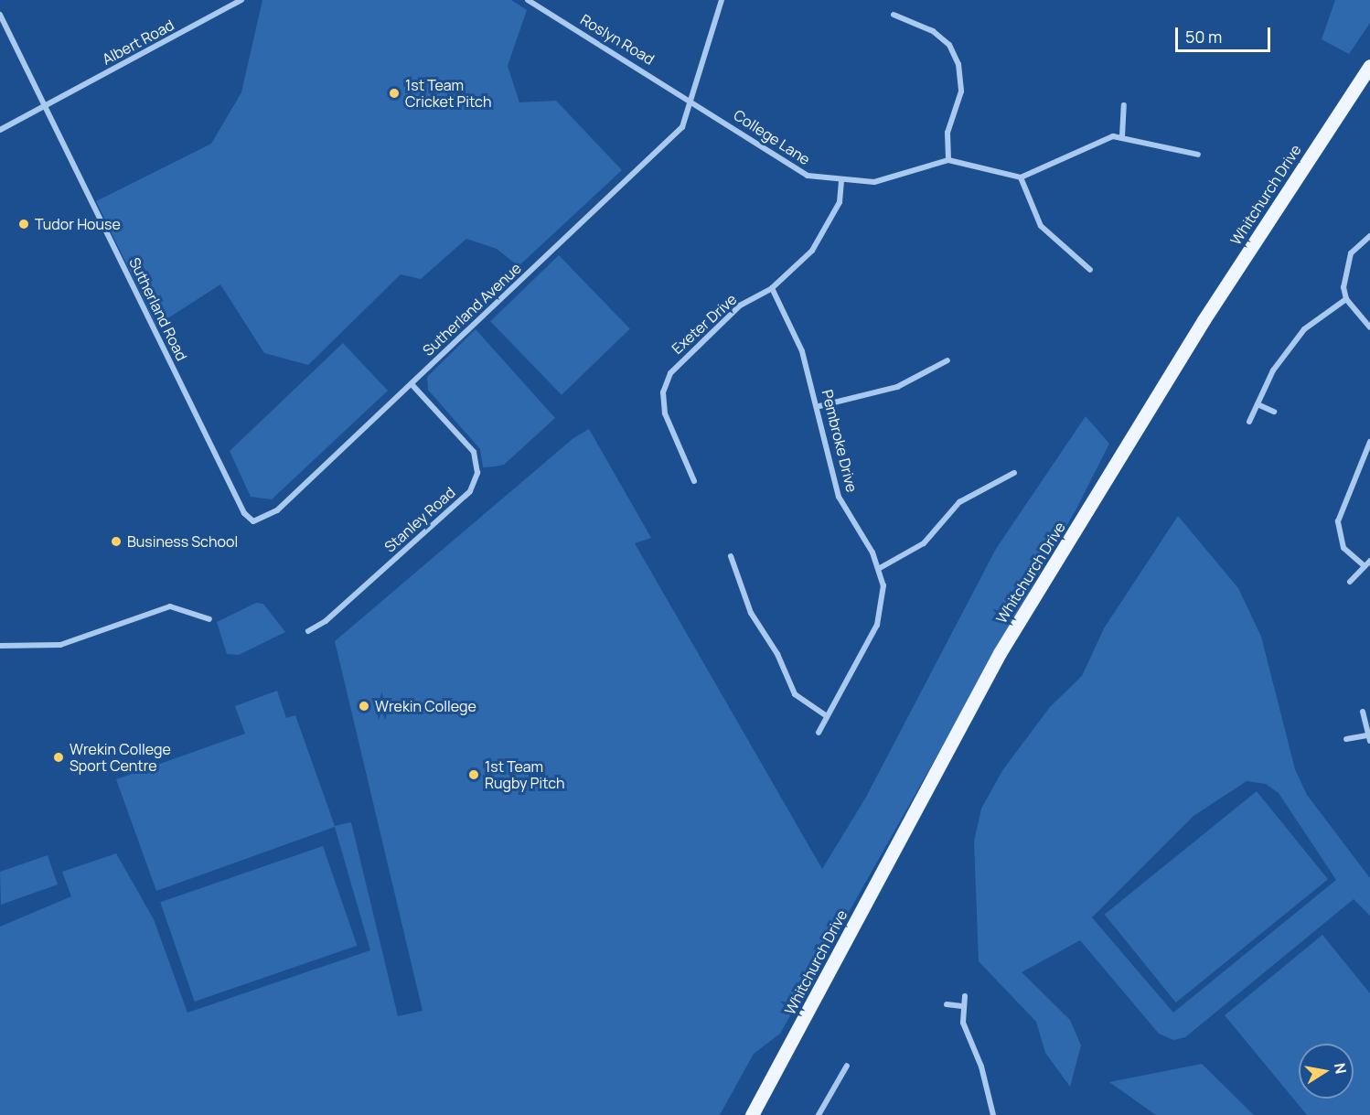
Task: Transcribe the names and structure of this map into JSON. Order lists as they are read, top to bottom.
{
  "streets": {
    "main road": ["Whitchurch Drive"],
    "street": [
      "Roslyn Road",
      "Albert Road",
      "College Lane",
      "Sutherland Road",
      "Sutherland Avenue",
      "Exeter Drive",
      "Pembroke Drive",
      "Stanley Road"
    ]
  },
  "crossings": [
    ["Roslyn Road", "College Lane"],
    ["Roslyn Road", "Sutherland Avenue"],
    ["Albert Road", "Sutherland Road"],
    ["College Lane", "Sutherland Avenue"],
    ["College Lane", "Exeter Drive"],
    ["Sutherland Road", "Sutherland Avenue"],
    ["Sutherland Avenue", "Stanley Road"],
    ["Exeter Drive", "Pembroke Drive"]
  ],
  "places": [
    "1st Team Cricket Pitch",
    "Tudor House",
    "Business School",
    "Wrekin College",
    "Wrekin College Sport Centre",
    "1st Team Rugby Pitch"
  ],
  "scale_bar": "50 m",
  "north": "right"
}
